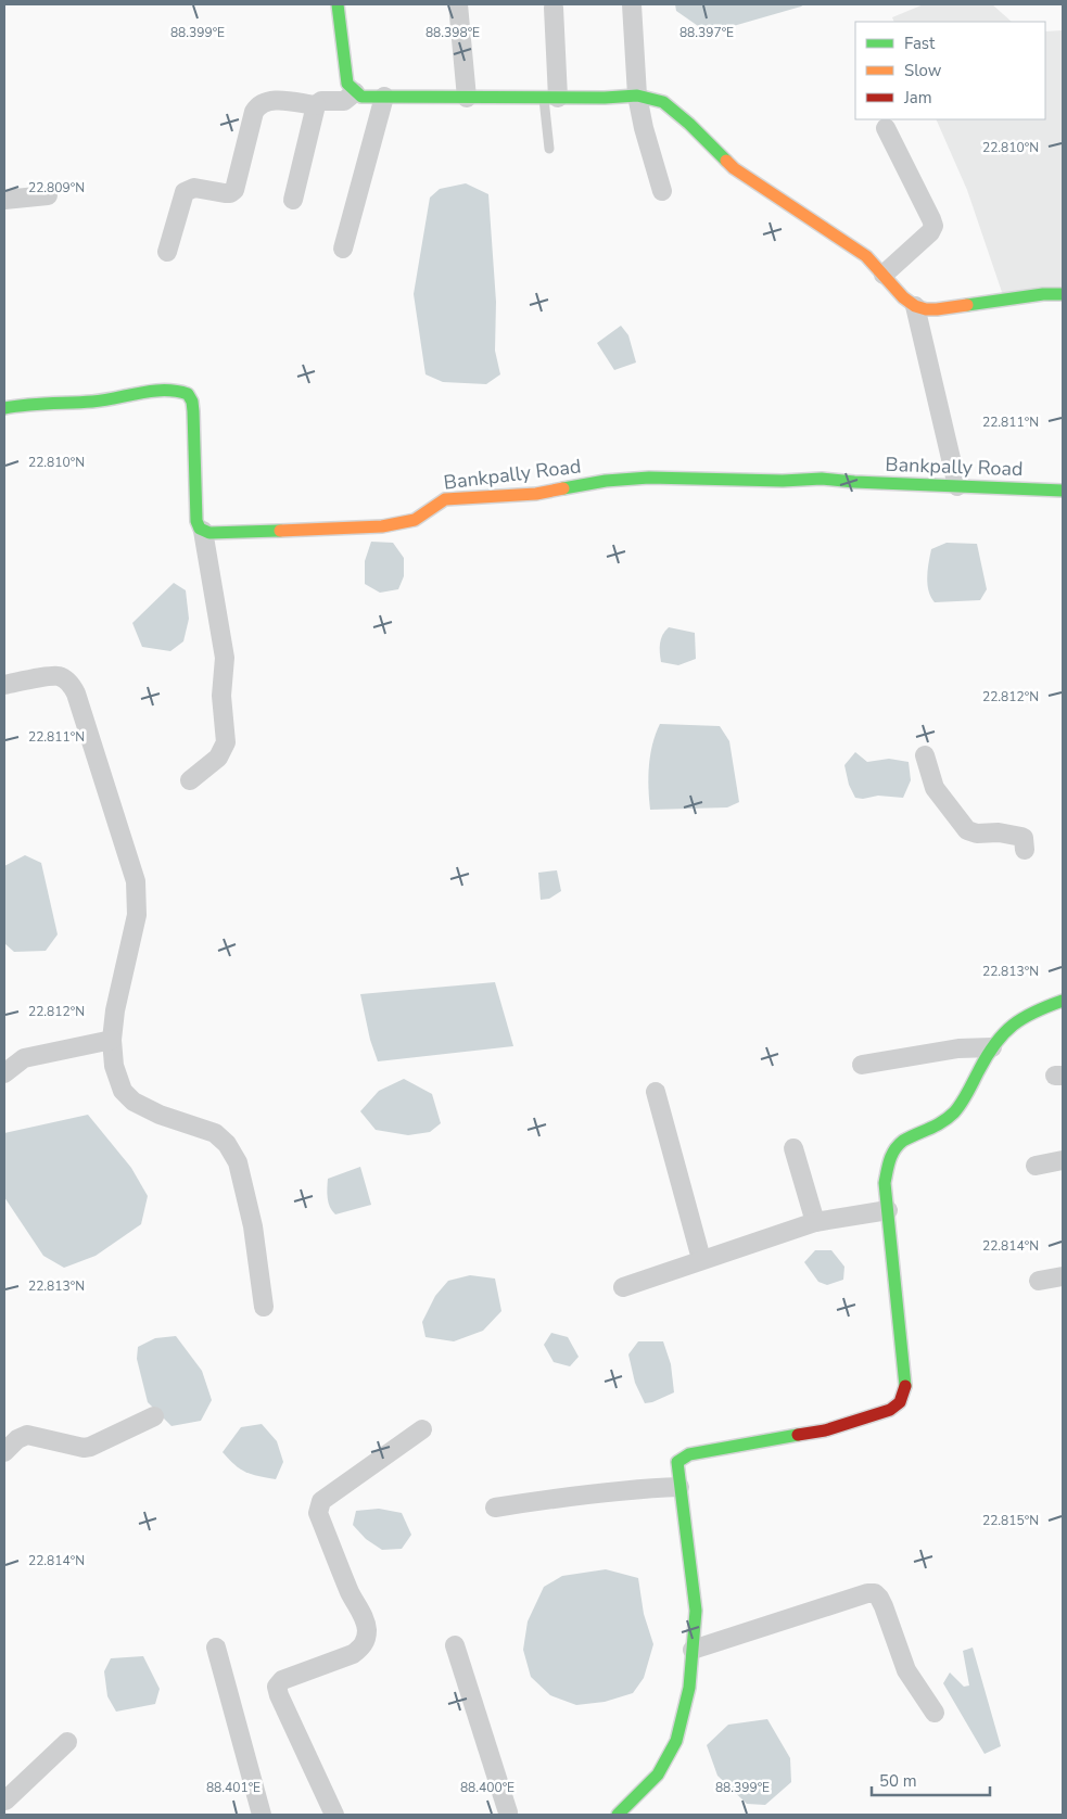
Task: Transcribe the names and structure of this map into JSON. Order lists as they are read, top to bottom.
{
  "streets": {
    "street": ["Bankpally Road"]
  },
  "legend": ["Fast", "Slow", "Jam"],
  "scale_bar": "50 m",
  "coordinates": [
    "88.399°E",
    "88.398°E",
    "88.397°E",
    "22.810°N",
    "22.809°N",
    "22.811°N",
    "22.812°N",
    "22.813°N",
    "22.814°N",
    "22.815°N",
    "88.401°E",
    "88.400°E"
  ]
}
